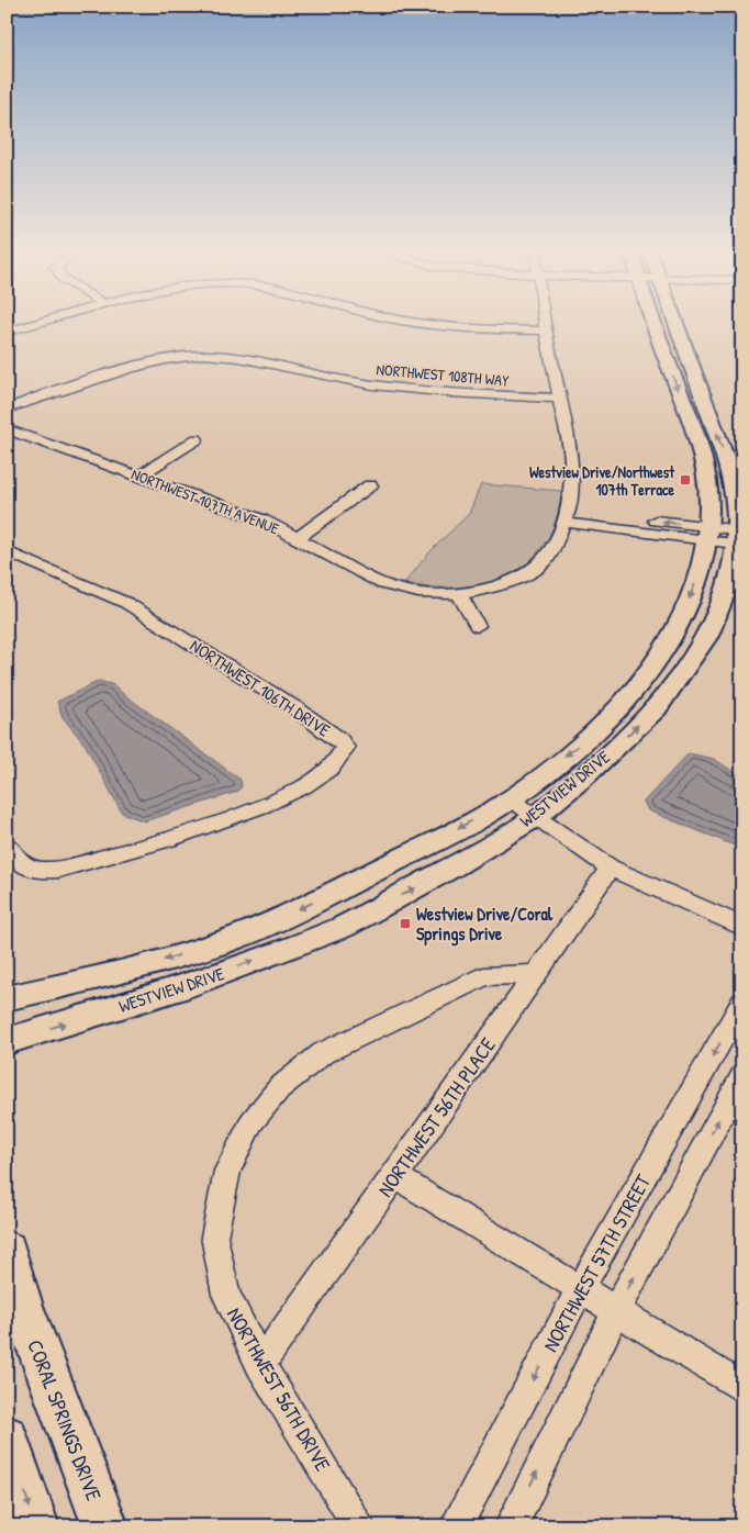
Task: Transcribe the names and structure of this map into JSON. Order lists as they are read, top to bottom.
{
  "streets": {
    "main road": ["CORAL SPRINGS DRIVE"],
    "street": [
      "NORTHWEST 108TH WAY",
      "NORTHWEST 107TH AVENUE",
      "NORTHWEST 106TH DRIVE",
      "WESTVIEW DRIVE",
      "NORTHWEST 56TH PLACE",
      "NORTHWEST 57TH STREET",
      "NORTHWEST 56TH DRIVE"
    ]
  },
  "crossings": [
    ["NORTHWEST 56TH PLACE", "NORTHWEST 56TH DRIVE"]
  ],
  "places": {
    "transit": ["Westview Drive/Northwest 107th Terrace", "Westview Drive/Coral Springs Drive"]
  }
}
